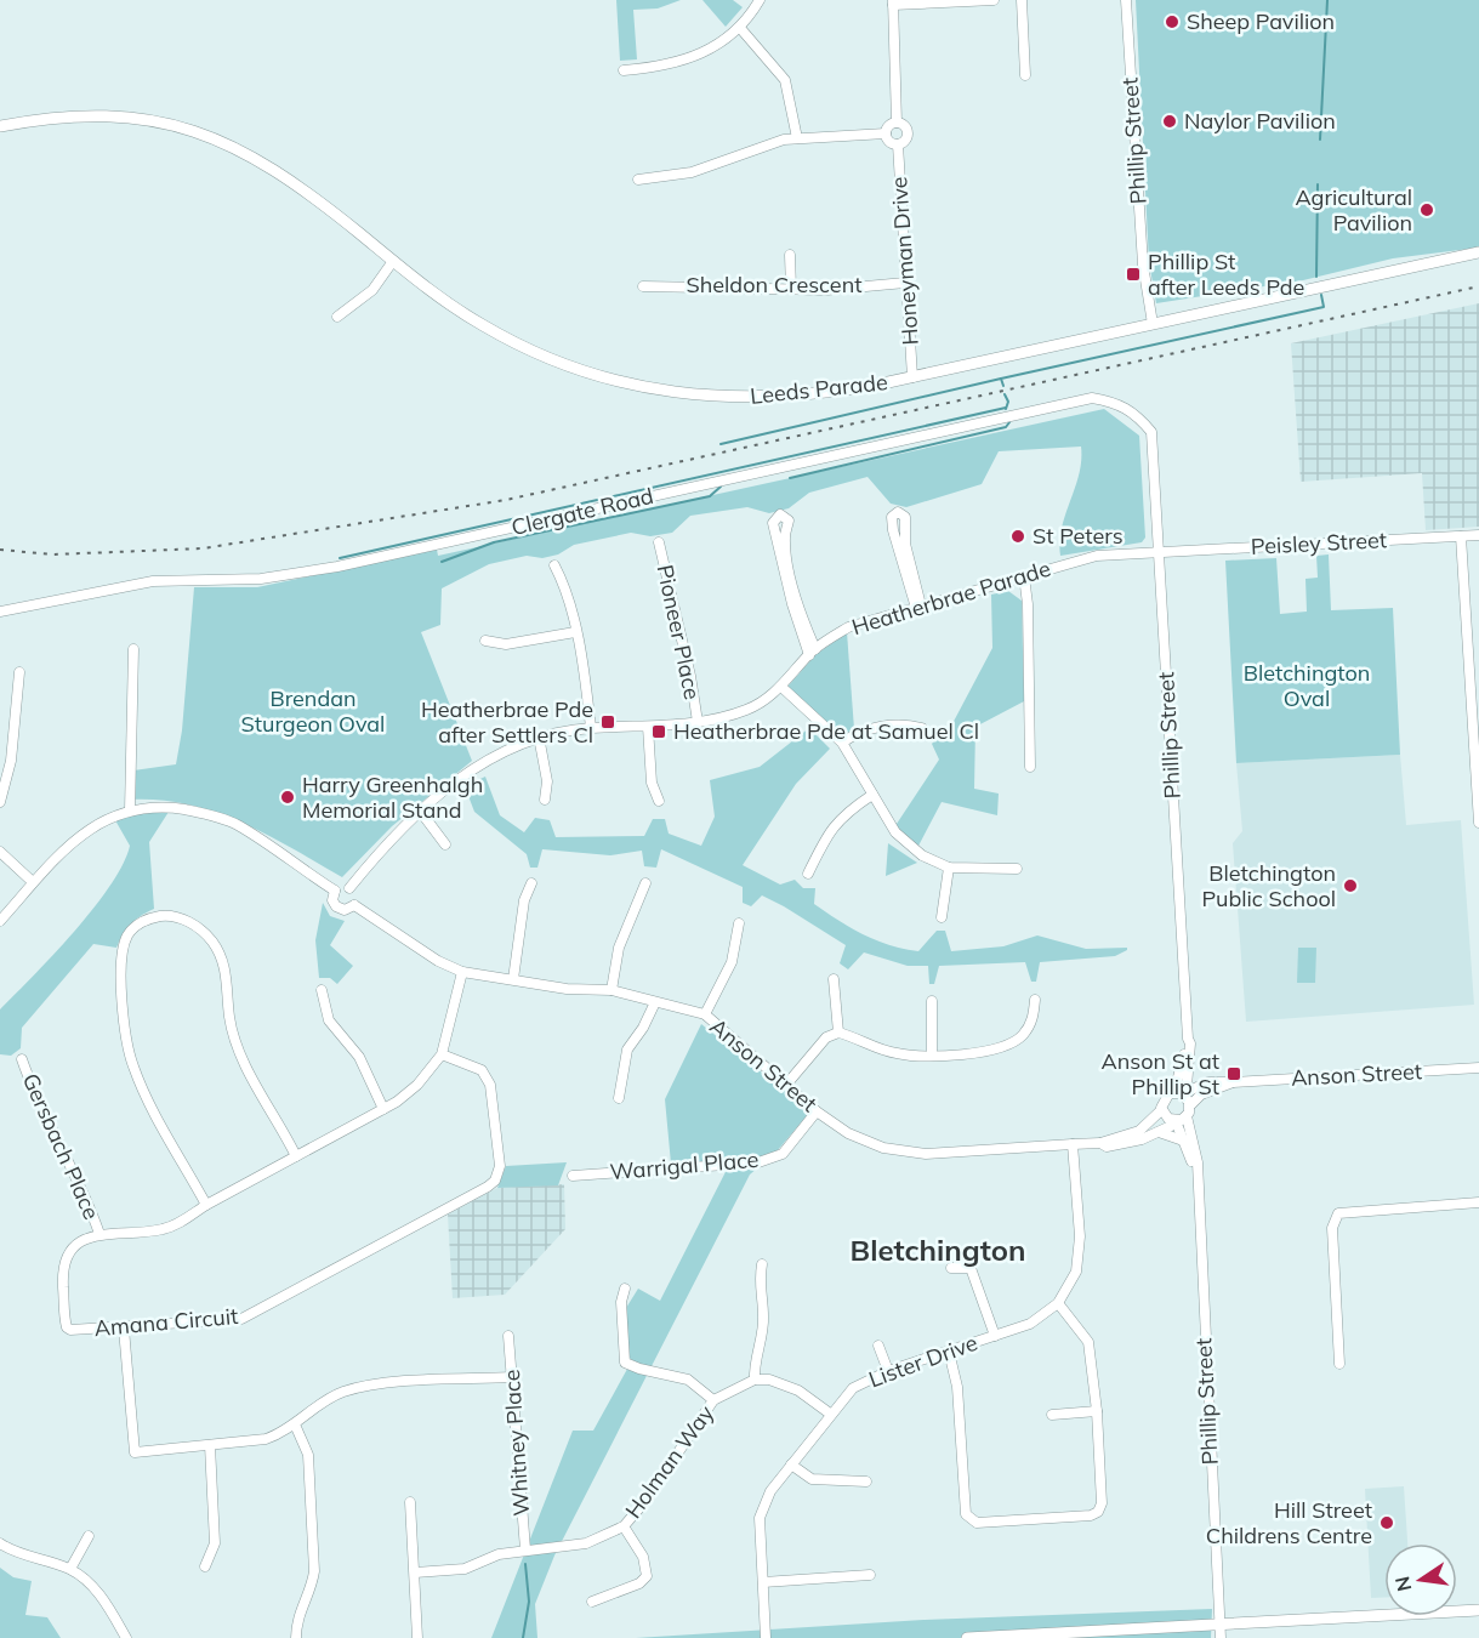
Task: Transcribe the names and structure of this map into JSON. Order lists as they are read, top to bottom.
{
  "streets": {
    "main road": ["Leeds Parade"],
    "street": [
      "Phillip Street",
      "Honeyman Drive",
      "Sheldon Crescent",
      "Clergate Road",
      "Peisley Street",
      "Heatherbrae Parade",
      "Pioneer Place",
      "Anson Street",
      "Gersbach Place",
      "Warrigal Place",
      "Amana Circuit",
      "Lister Drive",
      "Whitney Place",
      "Holman Way"
    ]
  },
  "crossings": [
    ["Phillip Street", "Leeds Parade"],
    ["Phillip Street", "Clergate Road"],
    ["Phillip Street", "Peisley Street"],
    ["Phillip Street", "Heatherbrae Parade"],
    ["Phillip Street", "Anson Street"],
    ["Honeyman Drive", "Sheldon Crescent"],
    ["Honeyman Drive", "Leeds Parade"],
    ["Peisley Street", "Heatherbrae Parade"],
    ["Heatherbrae Parade", "Pioneer Place"],
    ["Heatherbrae Parade", "Anson Street"],
    ["Anson Street", "Warrigal Place"],
    ["Anson Street", "Amana Circuit"],
    ["Anson Street", "Lister Drive"],
    ["Gersbach Place", "Amana Circuit"],
    ["Whitney Place", "Holman Way"]
  ],
  "districts": ["Bletchington"],
  "parks": ["Bletchington Oval", "Brendan Sturgeon Oval"],
  "places": {
    "other": [
      "Sheep Pavilion",
      "Naylor Pavilion",
      "Agricultural Pavilion",
      "St Peters",
      "Harry Greenhalgh Memorial Stand",
      "Bletchington Public School",
      "Hill Street Childrens Centre"
    ],
    "transit": [
      "Phillip St after Leeds Pde",
      "Heatherbrae Pde after Settlers Cl",
      "Heatherbrae Pde at Samuel Cl",
      "Anson St at Phillip St"
    ]
  },
  "north": "left"
}
